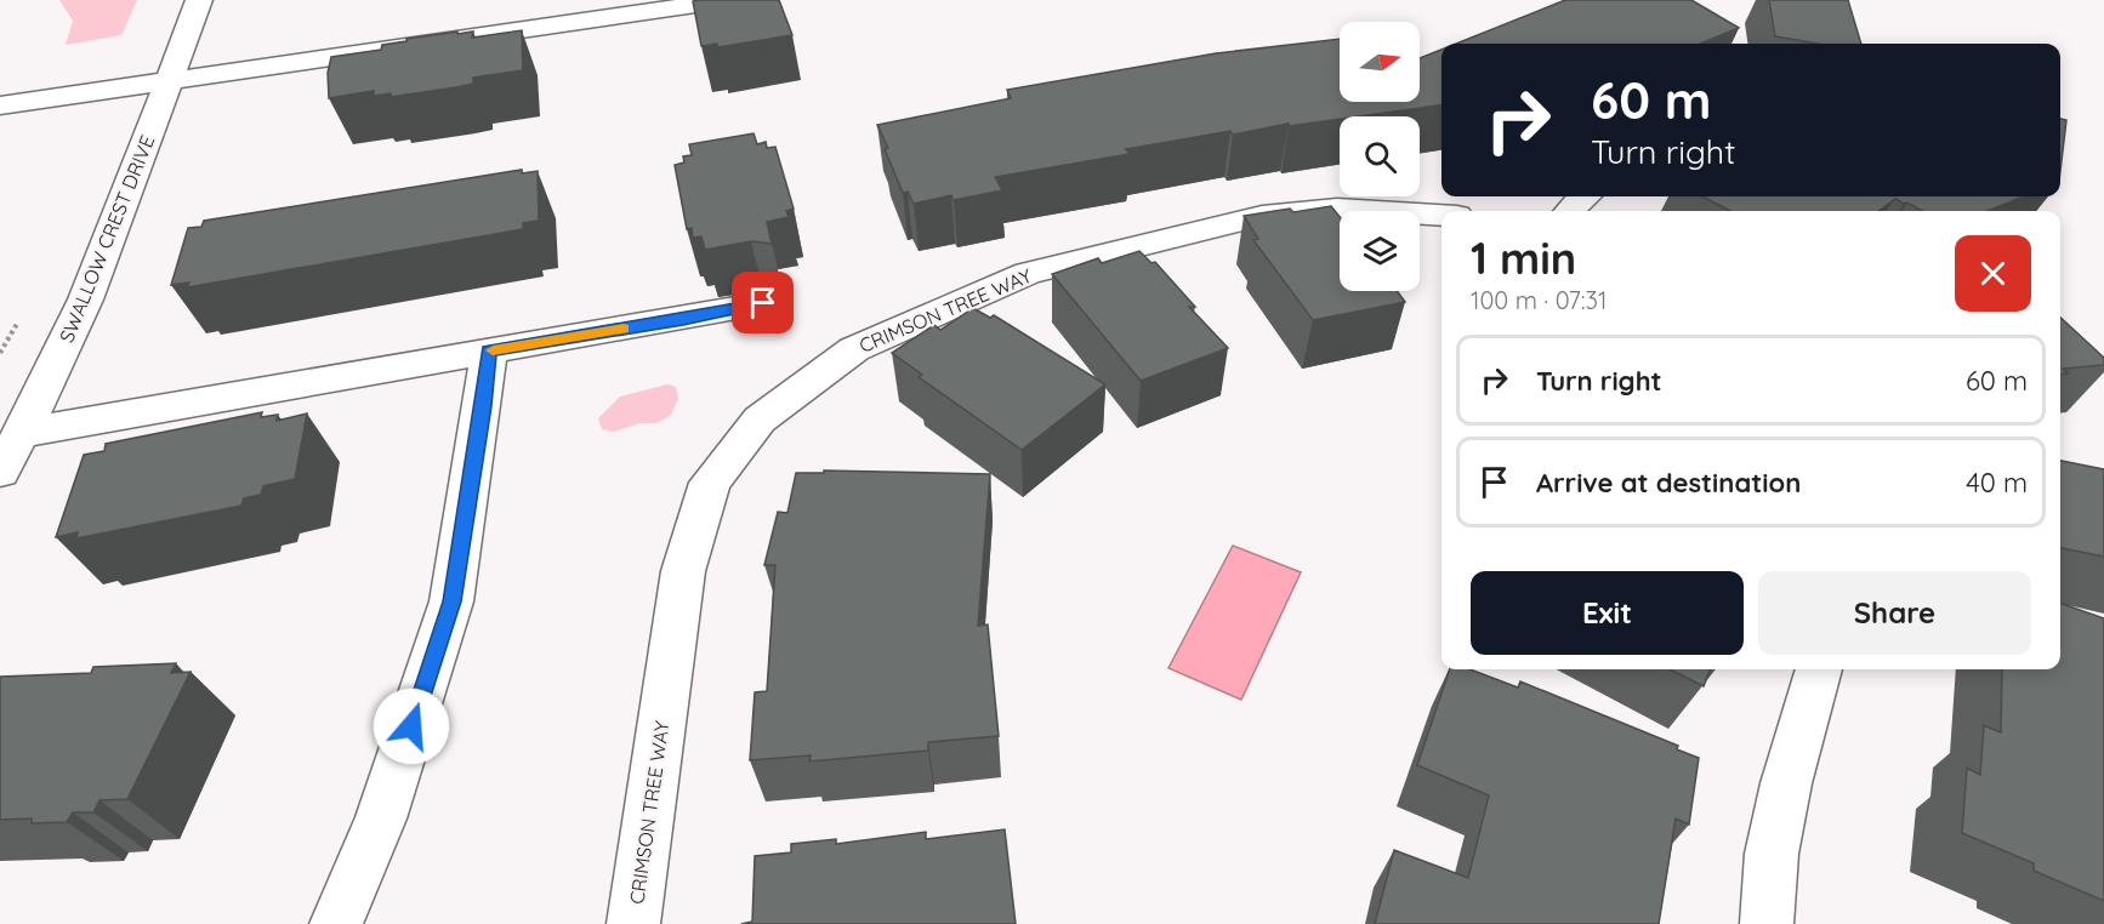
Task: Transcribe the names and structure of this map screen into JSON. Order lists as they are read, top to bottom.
{
  "streets": {
    "street": ["SWALLOW CREST DRIVE", "CRIMSON TREE WAY"]
  },
  "north": "right",
  "page": {
    "turn": ["60 m", "Turn right"],
    "heading": ["1 min", "100 m · 07:31"],
    "list": [
      {
        "name": "Turn right",
        "value": "60 m"
      },
      {
        "name": "Arrive at destination",
        "value": "40 m"
      }
    ],
    "buttons": ["Exit", "Share"]
  }
}
